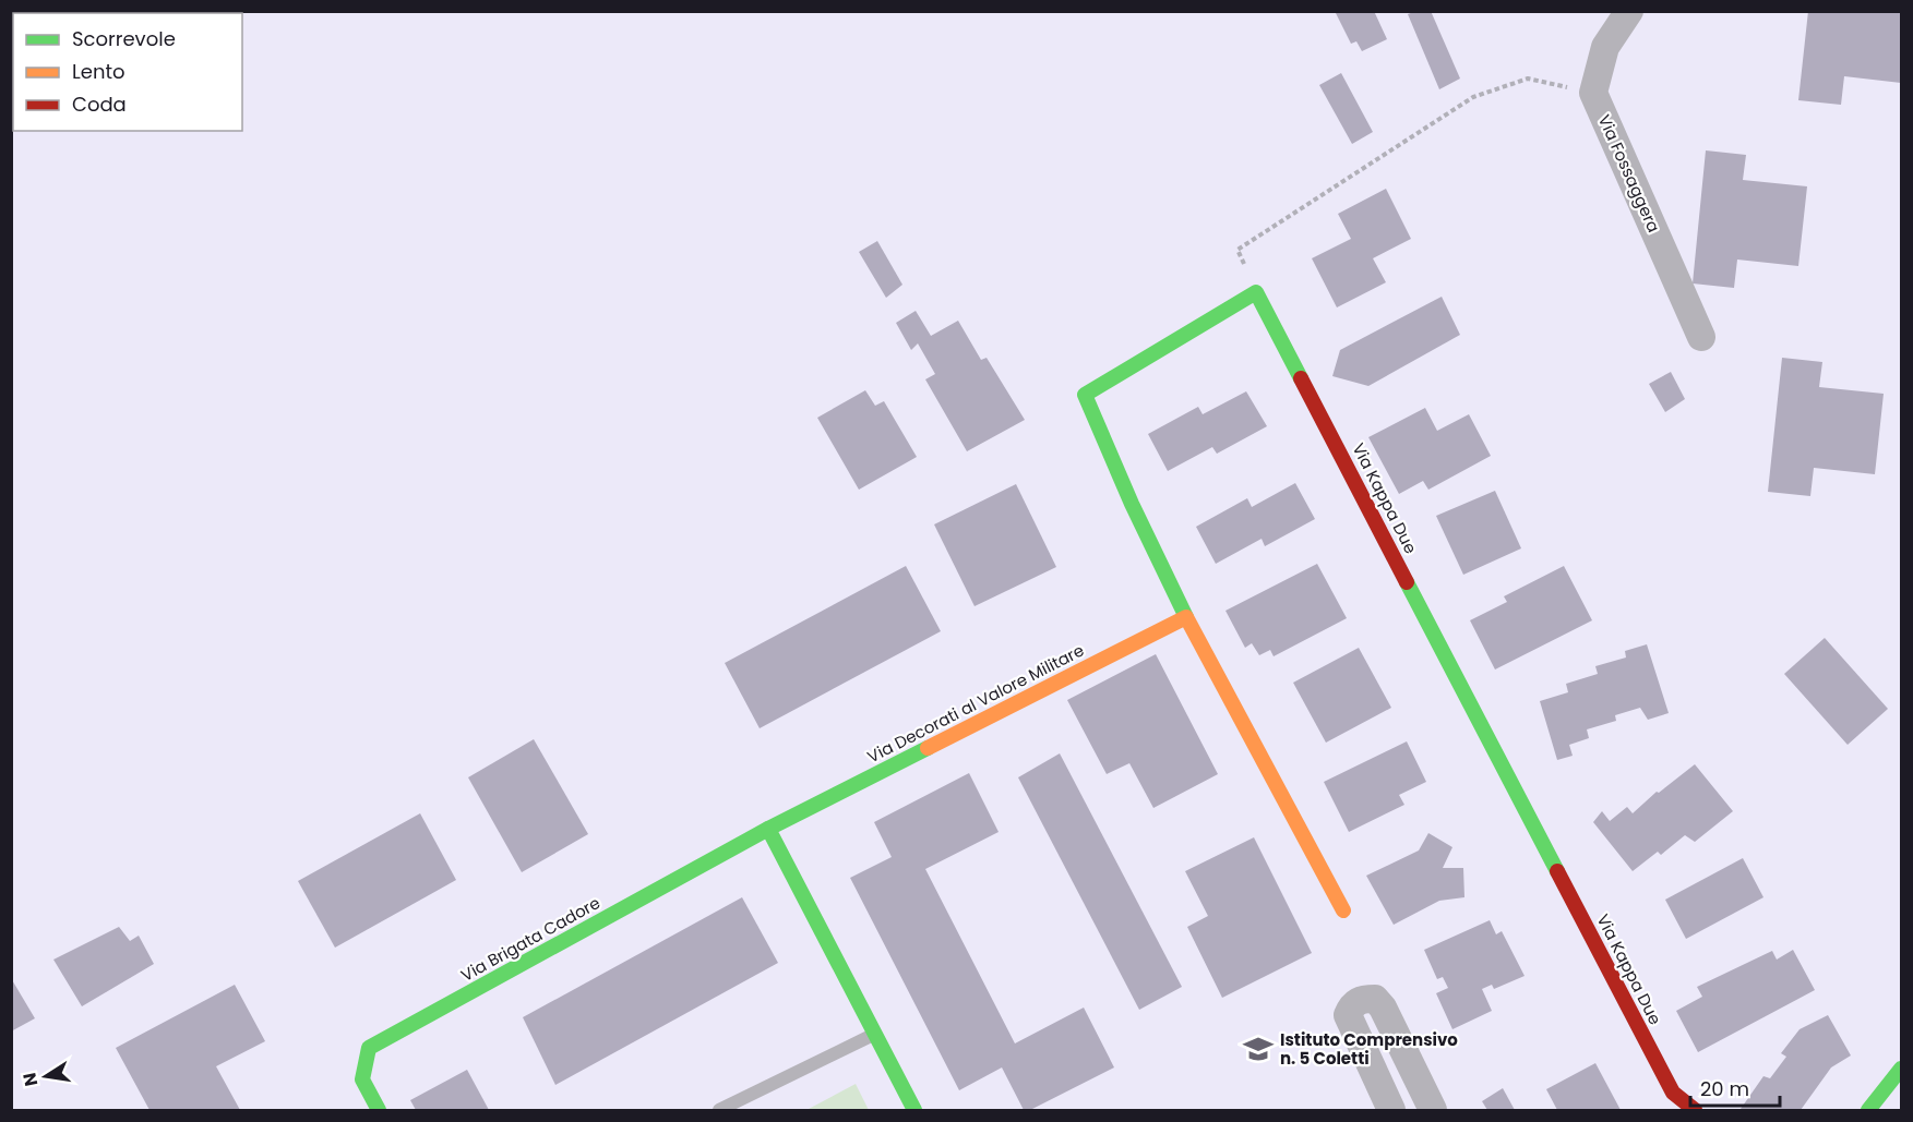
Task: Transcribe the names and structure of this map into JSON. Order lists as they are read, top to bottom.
{
  "streets": {
    "street": [
      "Via Fossaggera",
      "Via Kappa Due",
      "Via Decorati al Valore Militare",
      "Via Brigata Cadore"
    ]
  },
  "crossings": [
    ["Via Decorati al Valore Militare", "Via Brigata Cadore"]
  ],
  "places": {
    "school or university": ["Istituto Comprensivo n. 5 Coletti"]
  },
  "legend": ["Scorrevole", "Lento", "Coda"],
  "scale_bar": "20 m",
  "north": "left"
}
